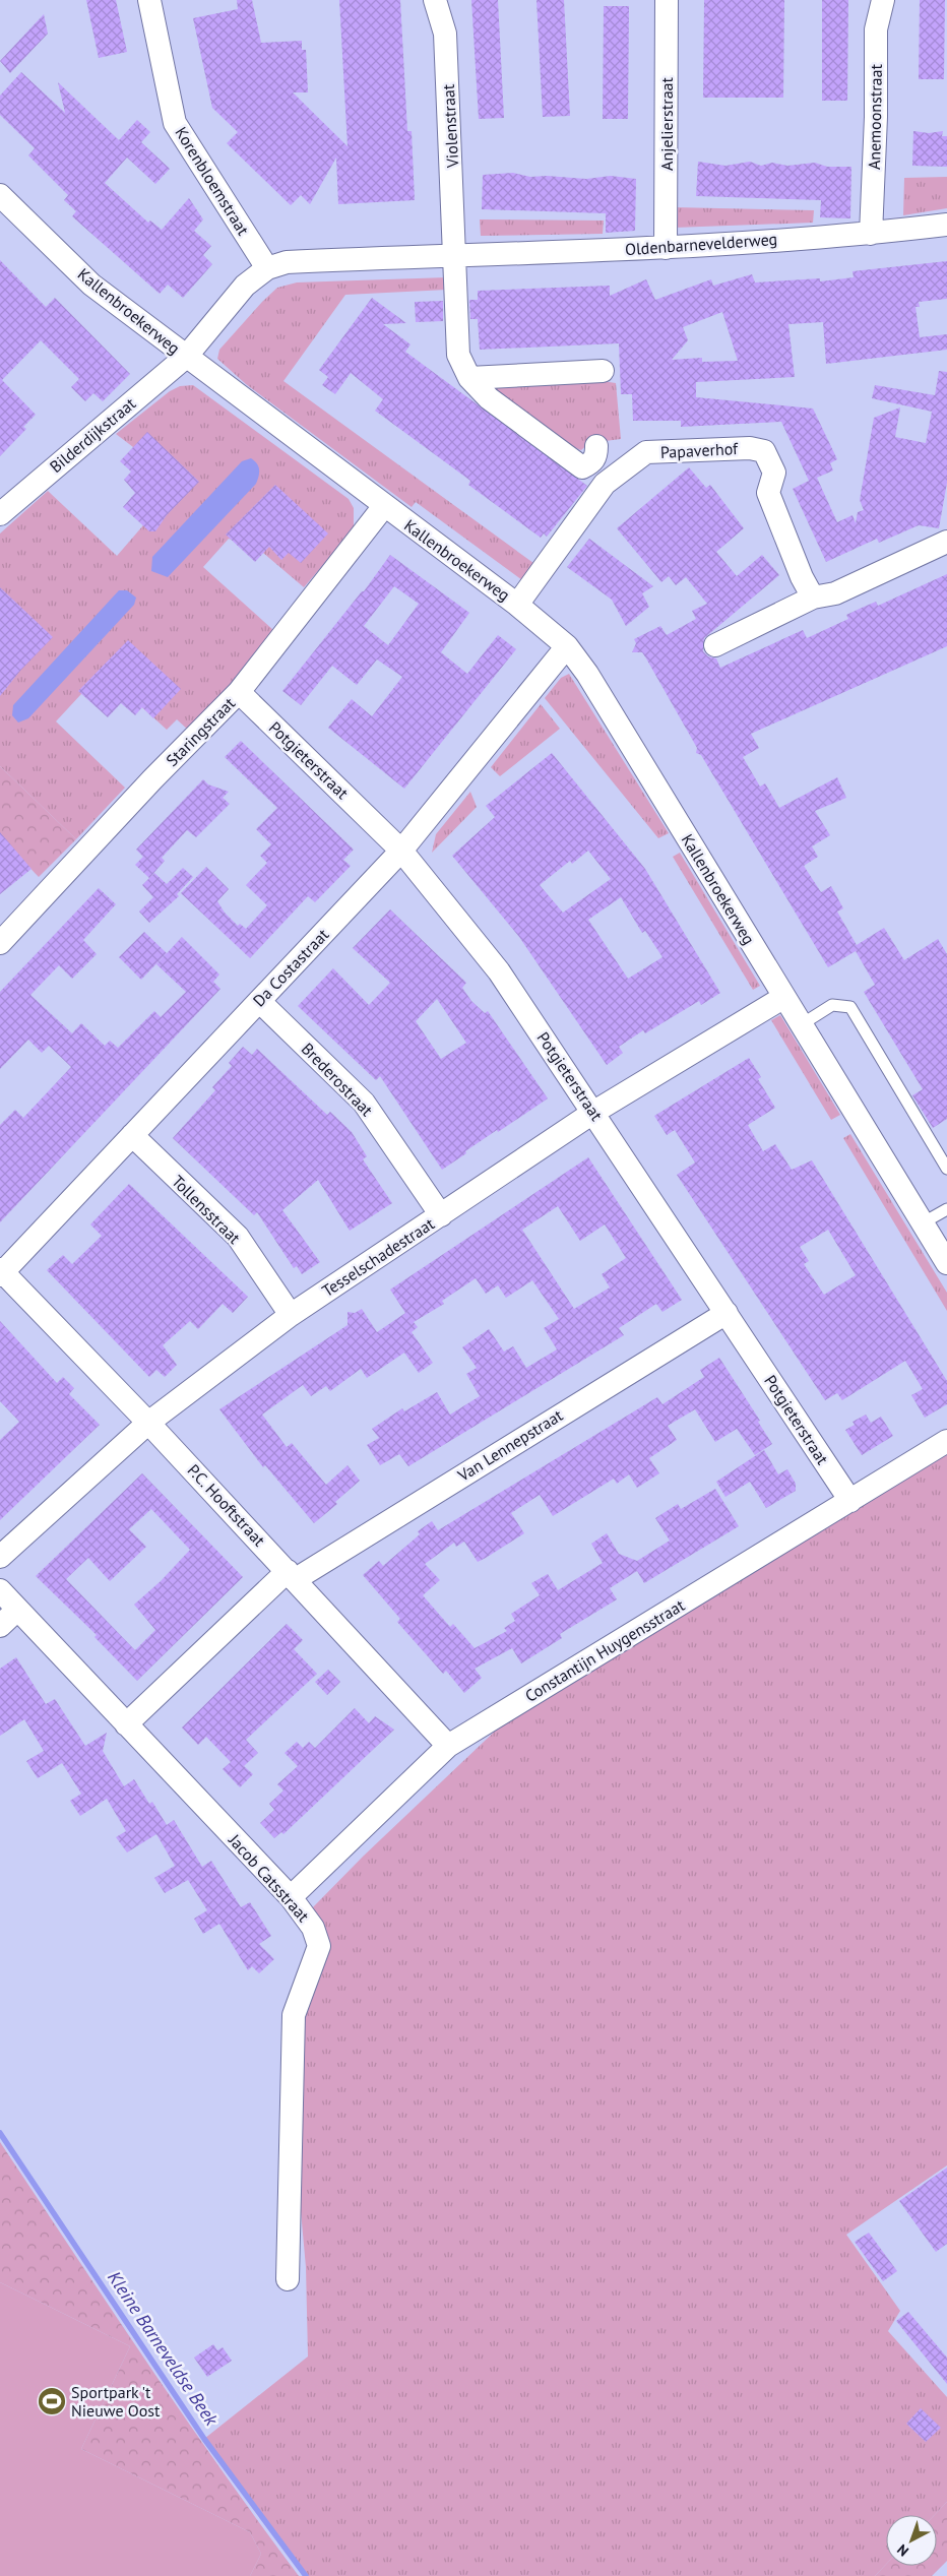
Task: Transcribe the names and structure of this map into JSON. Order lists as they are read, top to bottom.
{
  "streets": {
    "street": [
      "Anemoonstraat",
      "Anjelierstraat",
      "Violenstraat",
      "Korenbloemstraat",
      "Oldenbarnevelderweg",
      "Kallenbroekerweg",
      "Bilderdijkstraat",
      "Papaverhof",
      "Staringstraat",
      "Potgieterstraat",
      "Da Costastraat",
      "Brederostraat",
      "Tollensstraat",
      "Tesselschadestraat",
      "Van Lennepstraat",
      "P.C. Hooftstraat",
      "Constantijn Huygensstraat",
      "Jacob Catsstraat"
    ]
  },
  "crossings": [
    ["Anemoonstraat", "Oldenbarnevelderweg"],
    ["Anjelierstraat", "Oldenbarnevelderweg"],
    ["Violenstraat", "Oldenbarnevelderweg"],
    ["Korenbloemstraat", "Oldenbarnevelderweg"],
    ["Oldenbarnevelderweg", "Kallenbroekerweg"],
    ["Oldenbarnevelderweg", "Bilderdijkstraat"],
    ["Kallenbroekerweg", "Bilderdijkstraat"],
    ["Kallenbroekerweg", "Papaverhof"],
    ["Kallenbroekerweg", "Staringstraat"],
    ["Kallenbroekerweg", "Da Costastraat"],
    ["Kallenbroekerweg", "Tesselschadestraat"],
    ["Staringstraat", "Potgieterstraat"],
    ["Potgieterstraat", "Da Costastraat"],
    ["Potgieterstraat", "Tesselschadestraat"],
    ["Potgieterstraat", "Van Lennepstraat"],
    ["Potgieterstraat", "Constantijn Huygensstraat"],
    ["Da Costastraat", "Brederostraat"],
    ["Da Costastraat", "Tollensstraat"],
    ["Da Costastraat", "P.C. Hooftstraat"],
    ["Brederostraat", "Tesselschadestraat"],
    ["Tollensstraat", "Tesselschadestraat"],
    ["Tesselschadestraat", "P.C. Hooftstraat"],
    ["Van Lennepstraat", "P.C. Hooftstraat"],
    ["Van Lennepstraat", "Jacob Catsstraat"],
    ["P.C. Hooftstraat", "Constantijn Huygensstraat"],
    ["Constantijn Huygensstraat", "Jacob Catsstraat"]
  ],
  "water": ["Kleine Barneveldse Beek"],
  "places": {
    "sports": ["Sportpark 't Nieuwe Oost"]
  },
  "north": "bottom left"
}
